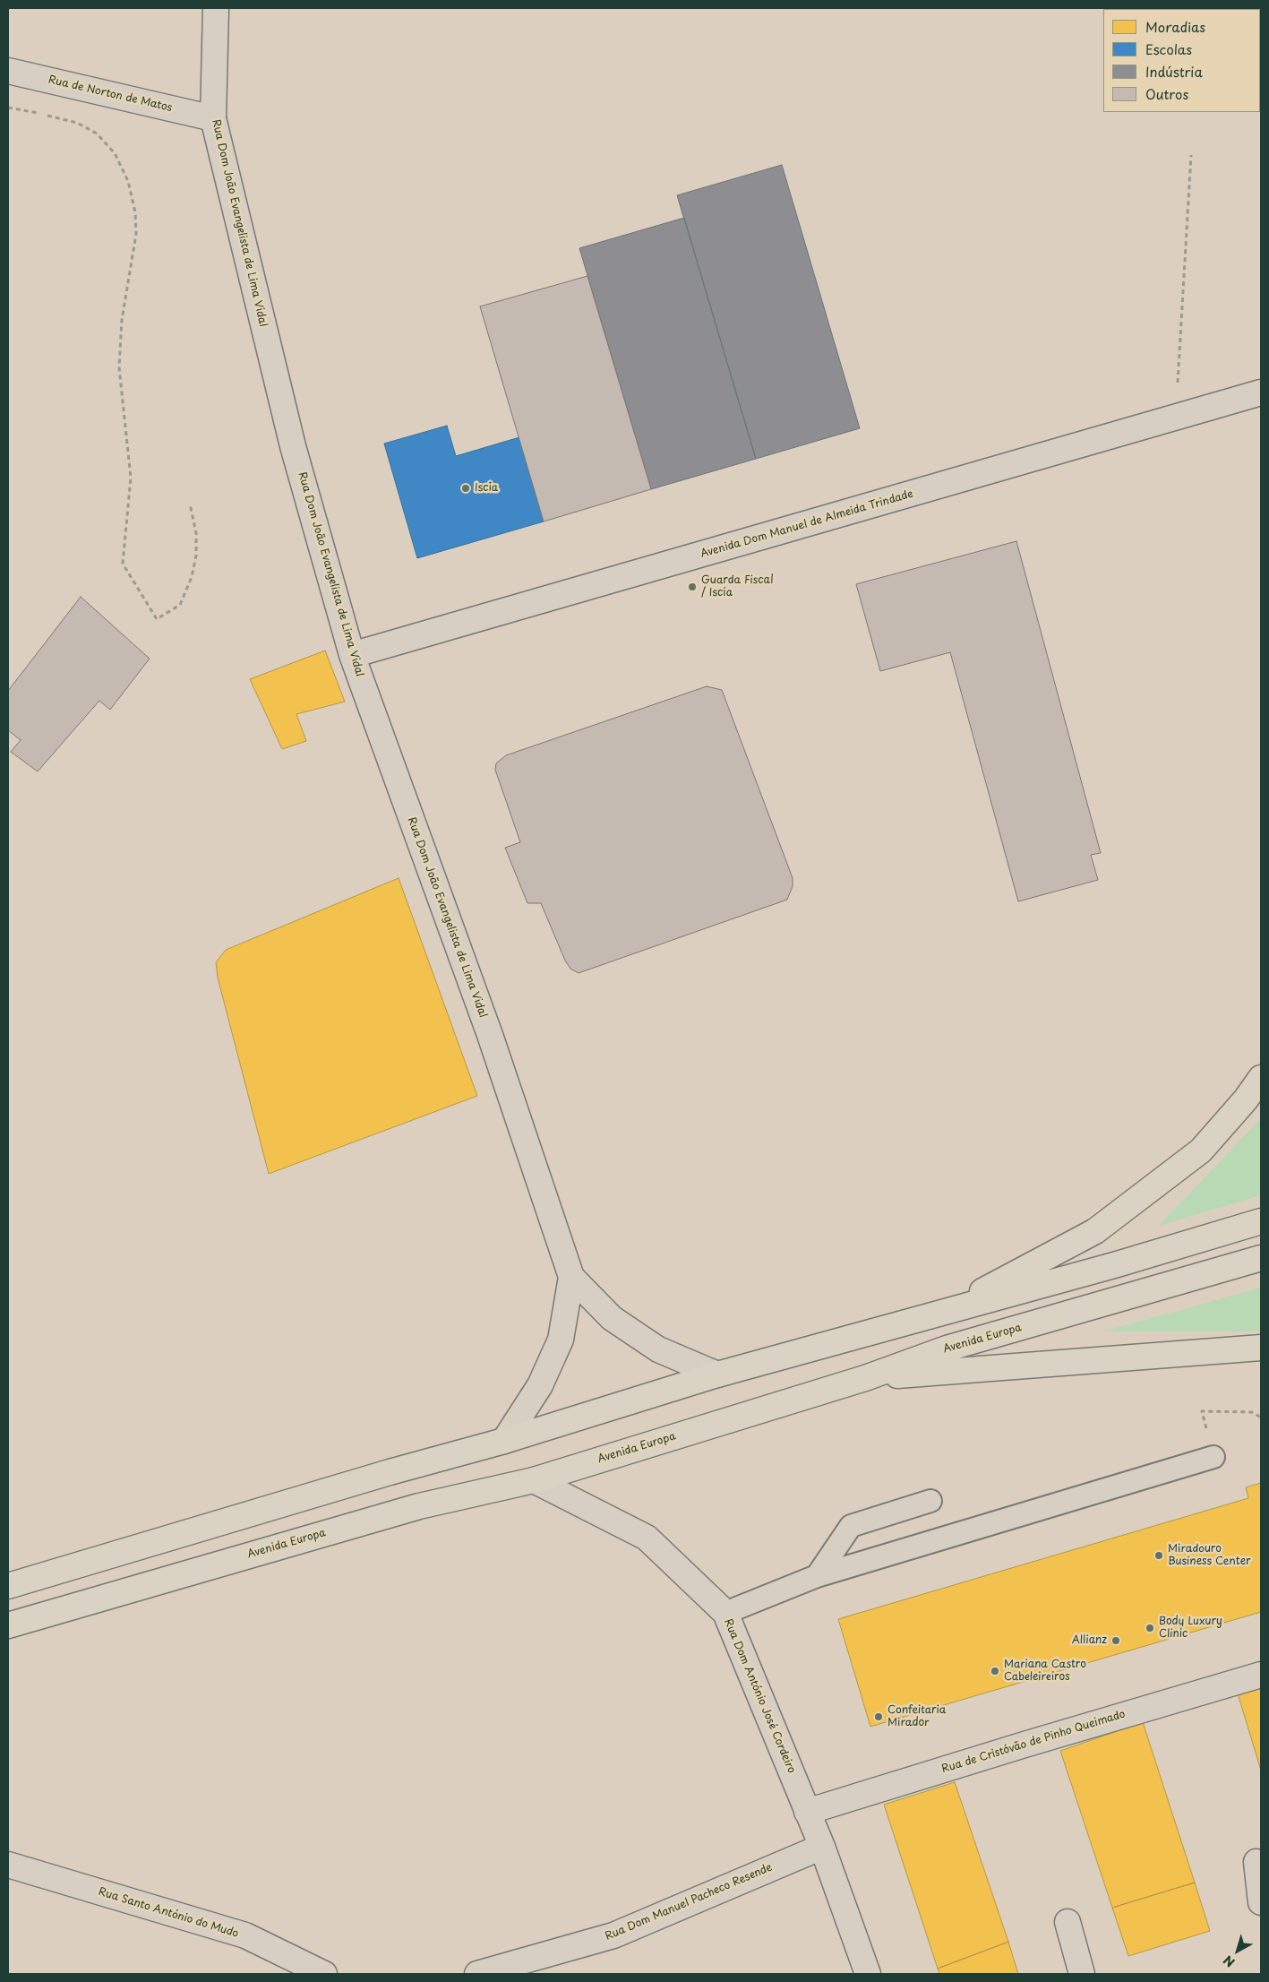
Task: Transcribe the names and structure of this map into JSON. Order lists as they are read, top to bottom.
{
  "streets": {
    "main road": ["Avenida Europa"],
    "street": [
      "Rua de Norton de Matos",
      "Rua Dom João Evangelista de Lima Vidal",
      "Avenida Dom Manuel de Almeida Trindade",
      "Rua Dom António José Cordeiro",
      "Rua de Cristóvão de Pinho Queimado",
      "Rua Dom Manuel Pacheco Resende",
      "Rua Santo António do Mudo"
    ]
  },
  "crossings": [
    ["Rua de Norton de Matos", "Rua Dom João Evangelista de Lima Vidal"],
    ["Rua Dom João Evangelista de Lima Vidal", "Avenida Dom Manuel de Almeida Trindade"],
    ["Avenida Europa", "Rua Dom António José Cordeiro"],
    ["Rua Dom António José Cordeiro", "Rua de Cristóvão de Pinho Queimado"],
    ["Rua Dom António José Cordeiro", "Rua Dom Manuel Pacheco Resende"]
  ],
  "places": [
    "Iscia",
    "Guarda Fiscal / Iscia",
    "Miradouro Business Center",
    "Body Luxury Clinic",
    "Allianz",
    "Mariana Castro Cabeleireiros",
    "Confeitaria Mirador"
  ],
  "legend": [
    "Moradias",
    "Escolas",
    "Indústria",
    "Outros"
  ],
  "north": "bottom left"
}
